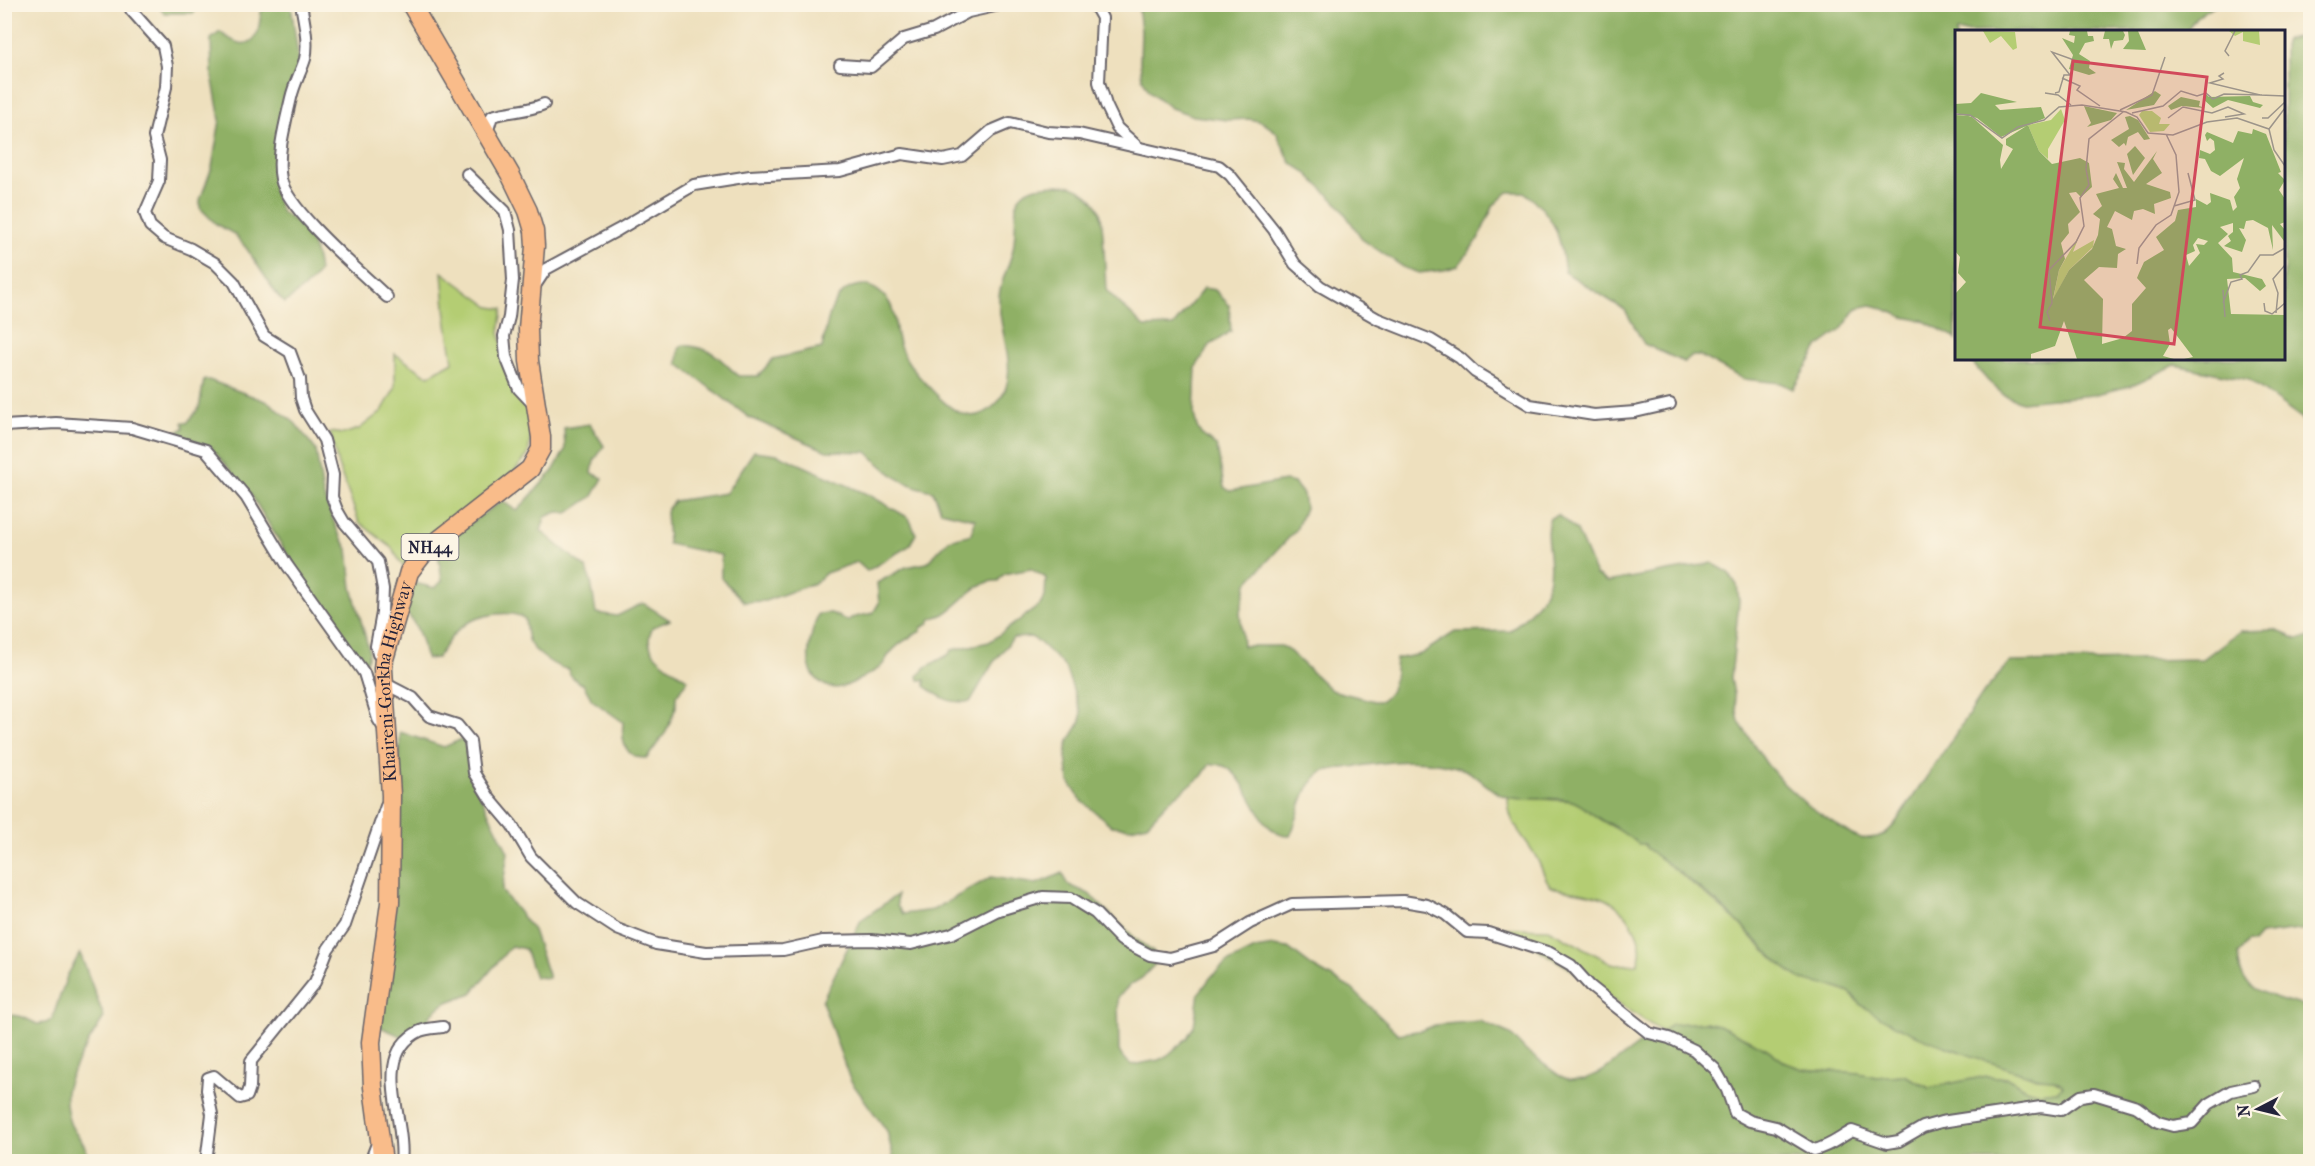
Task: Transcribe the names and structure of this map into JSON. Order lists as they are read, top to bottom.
{
  "streets": {
    "main road": ["NH44", "Khaireni-Gorkha Highway"]
  },
  "north": "left"
}
